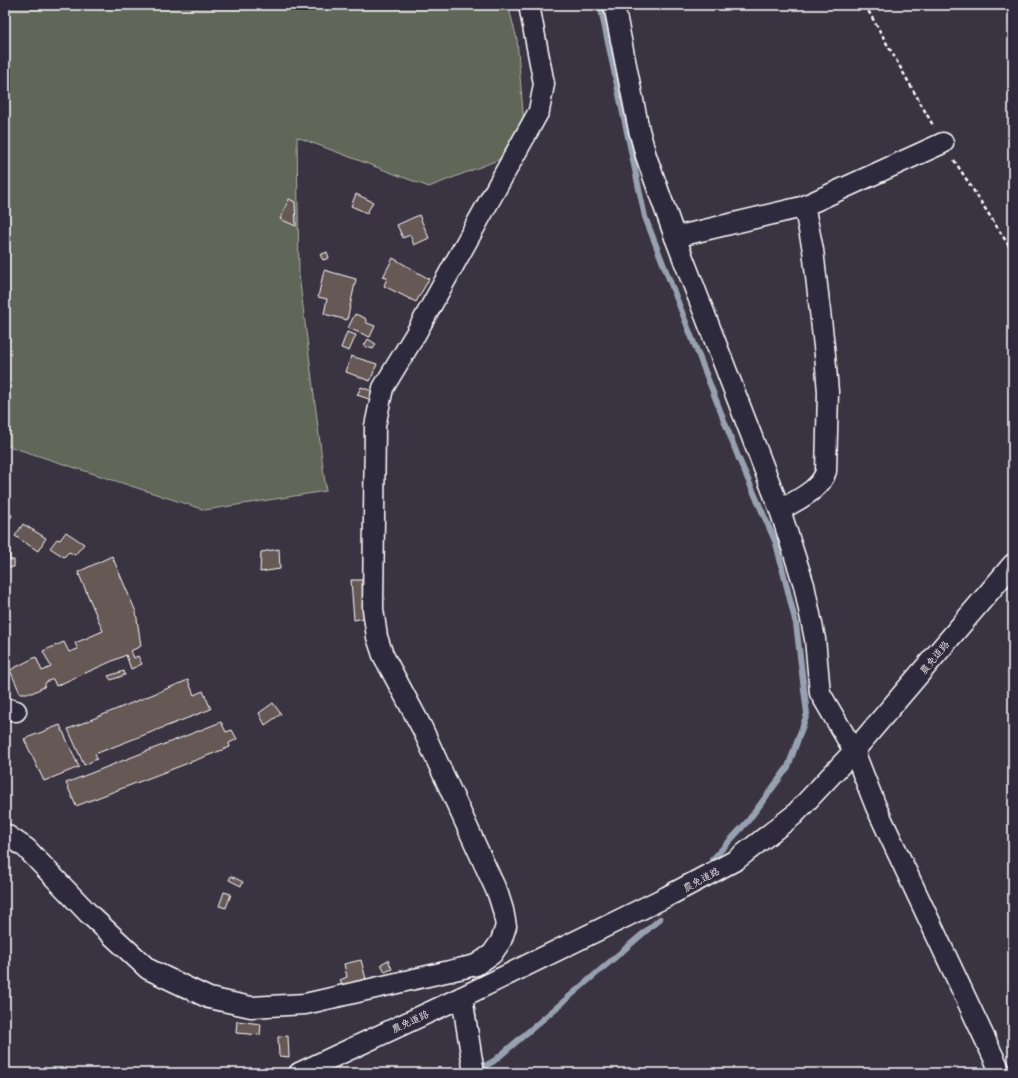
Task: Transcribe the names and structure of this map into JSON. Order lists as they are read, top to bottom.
{
  "streets": {
    "street": ["農免道路"]
  }
}
